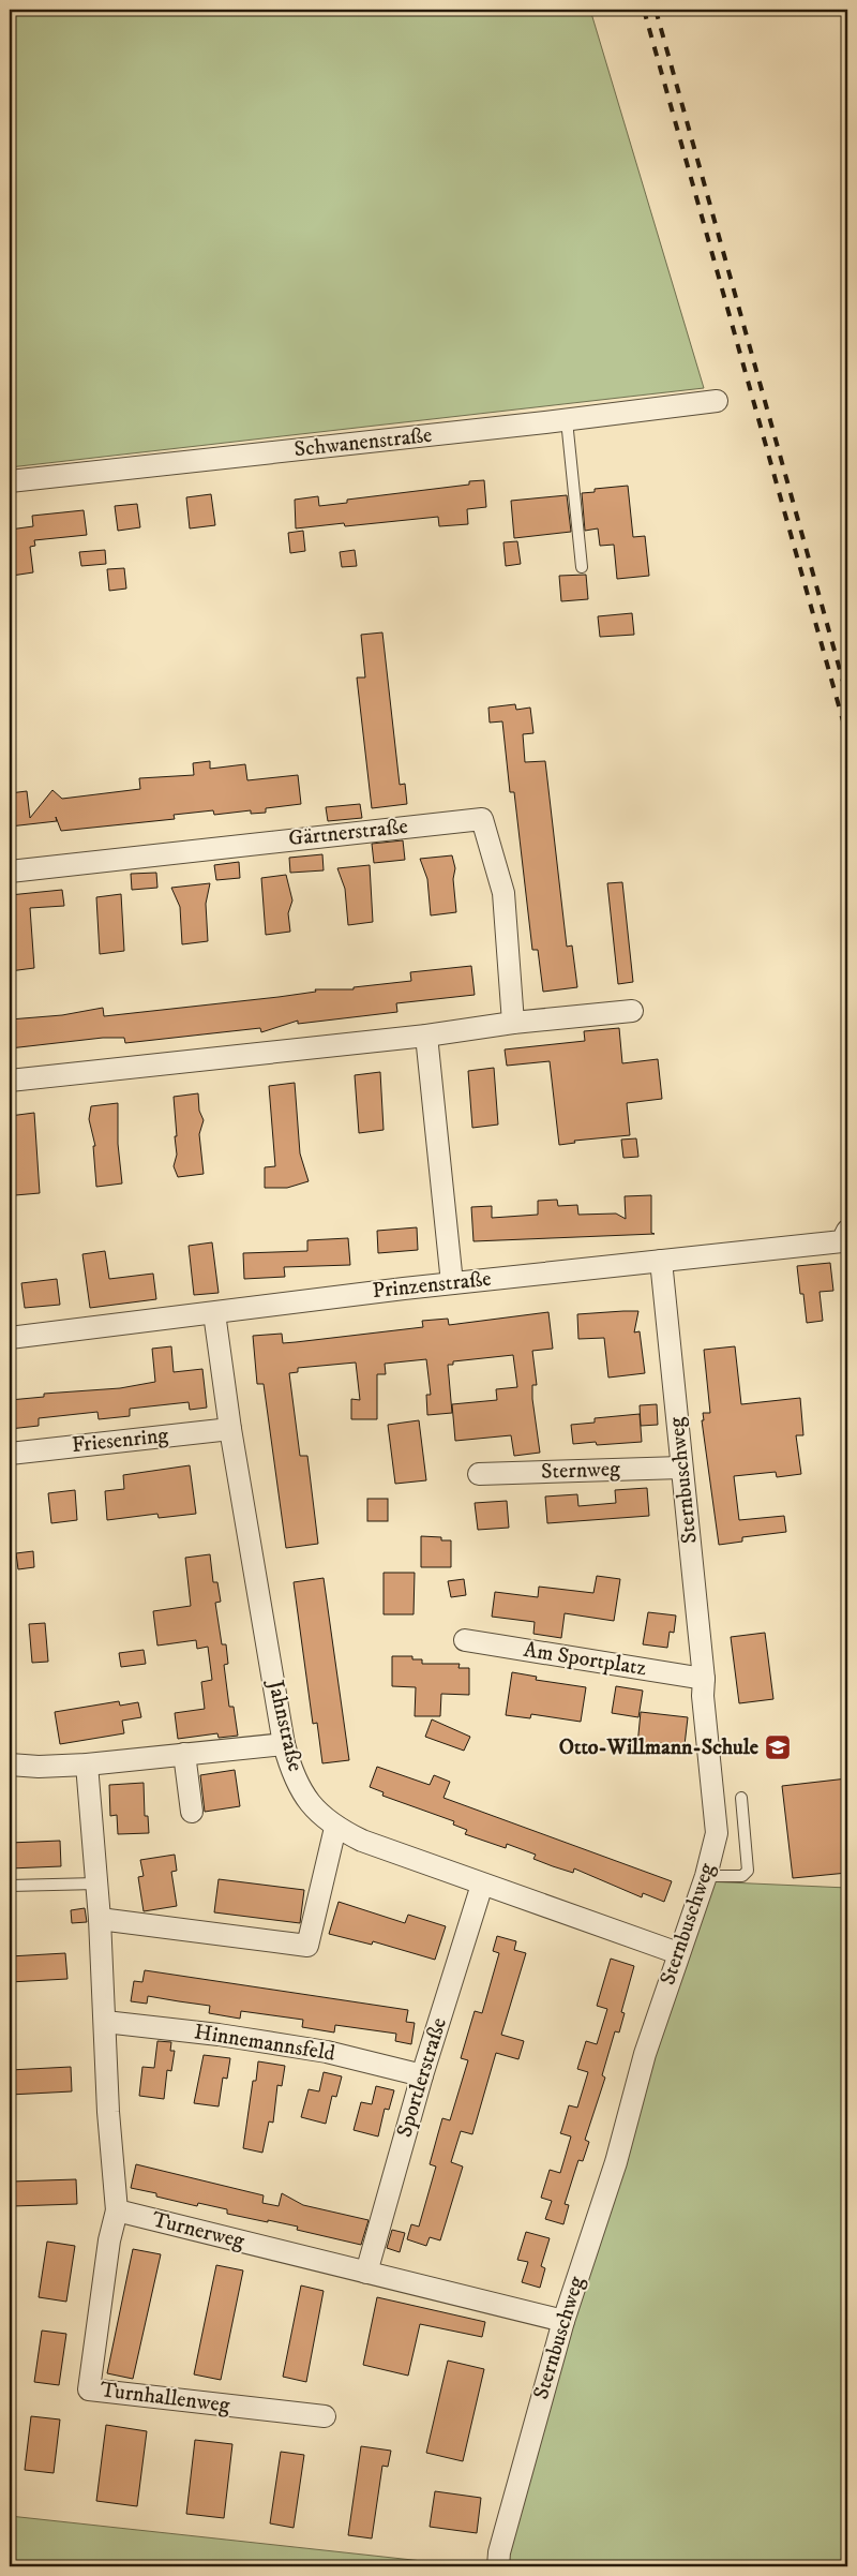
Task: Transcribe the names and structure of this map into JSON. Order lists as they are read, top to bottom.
{
  "streets": {
    "street": [
      "Schwanenstraße",
      "Gärtnerstraße",
      "Prinzenstraße",
      "Friesenring",
      "Sternweg",
      "Sternbuschweg",
      "Am Sportplatz",
      "Jahnstraße",
      "Hinnemannsfeld",
      "Sportlerstraße",
      "Turnerweg",
      "Turnhallenweg"
    ]
  },
  "crossings": [
    ["Prinzenstraße", "Sternbuschweg"],
    ["Prinzenstraße", "Jahnstraße"],
    ["Friesenring", "Jahnstraße"],
    ["Sternweg", "Sternbuschweg"],
    ["Sternbuschweg", "Am Sportplatz"],
    ["Sternbuschweg", "Jahnstraße"],
    ["Sternbuschweg", "Turnerweg"],
    ["Jahnstraße", "Sportlerstraße"],
    ["Hinnemannsfeld", "Sportlerstraße"],
    ["Sportlerstraße", "Turnerweg"],
    ["Turnerweg", "Turnhallenweg"]
  ],
  "places": {
    "school or university": ["Otto-Willmann-Schule"]
  }
}
